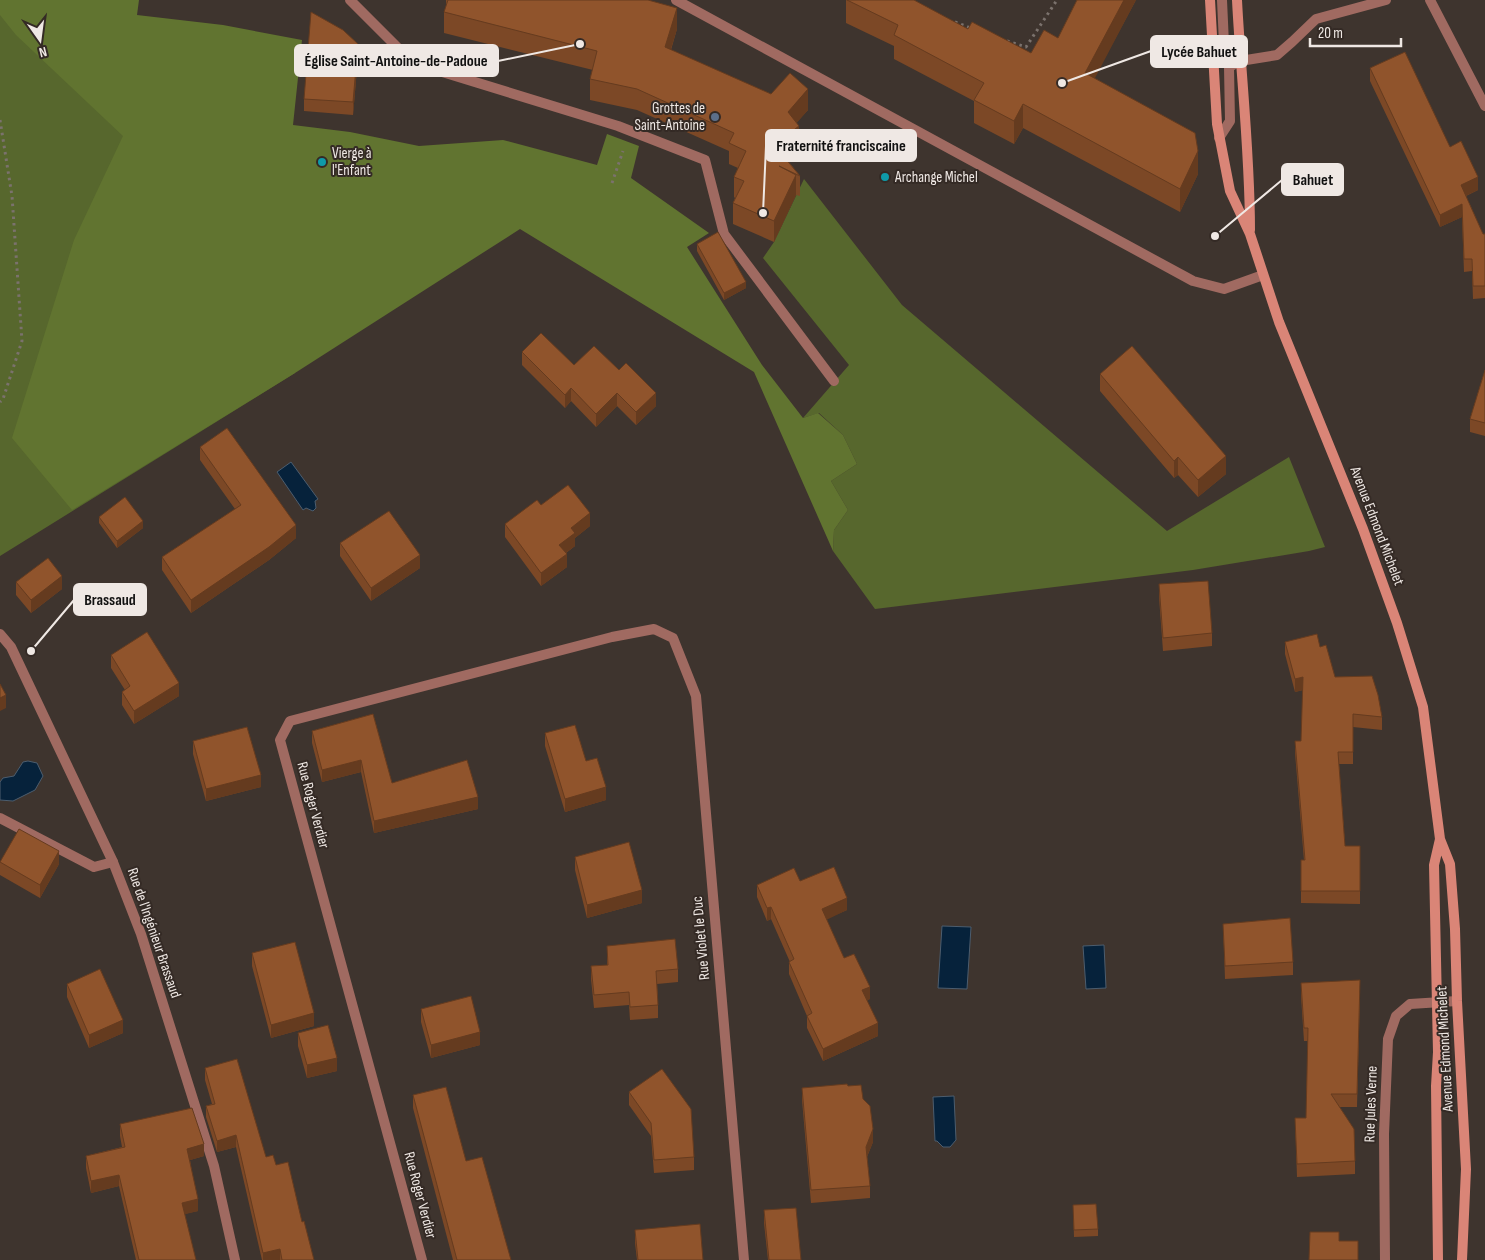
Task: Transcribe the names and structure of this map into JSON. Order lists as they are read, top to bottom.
{
  "streets": {
    "main road": ["Avenue Edmond Michelet"],
    "street": [
      "Rue Roger Verdier",
      "Rue de l'Ingénieur Brassaud",
      "Rue Violet le Duc",
      "Rue Jules Verne"
    ]
  },
  "crossings": [
    ["Avenue Edmond Michelet", "Rue Jules Verne"],
    ["Rue Roger Verdier", "Rue Violet le Duc"]
  ],
  "places": [
    "Église Saint-Antoine-de-Padoue",
    "Lycée Bahuet",
    "Grottes de Saint-Antoine",
    "Vierge à l'Enfant",
    "Archange Michel",
    "Fraternité franciscaine",
    "Bahuet",
    "Brassaud"
  ],
  "scale_bar": "20 m",
  "north": "bottom"
}
